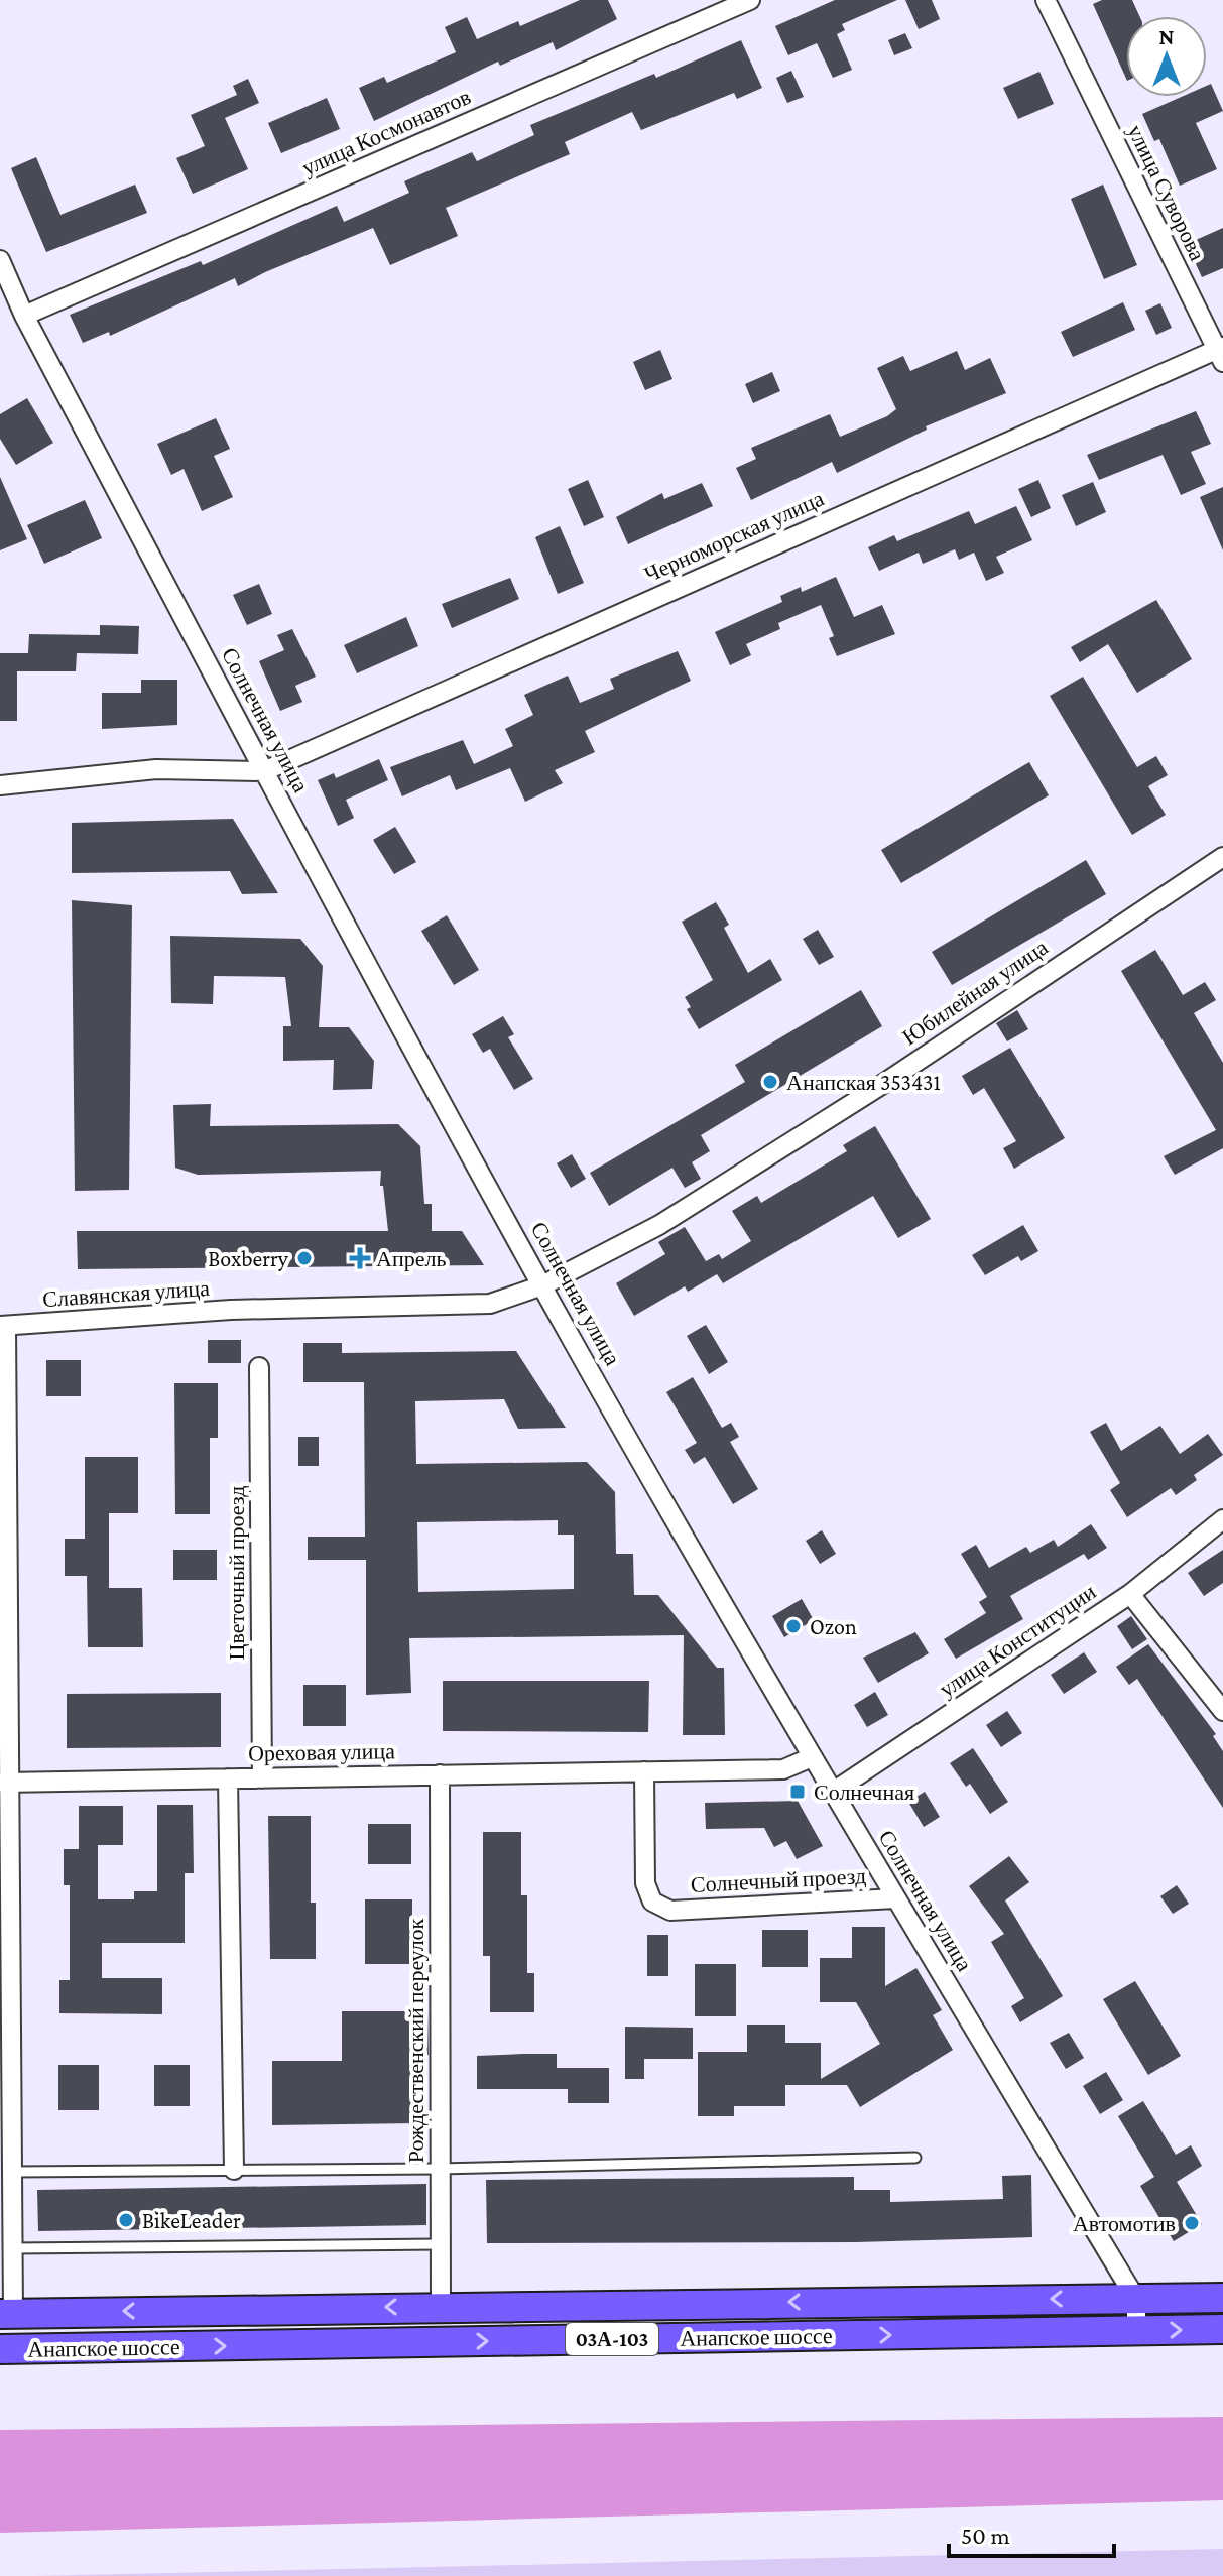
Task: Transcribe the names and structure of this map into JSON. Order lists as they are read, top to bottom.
{
  "streets": {
    "main road": ["Анапское шоссе", "03А-103"],
    "street": [
      "улица Космонавтов",
      "улица Суворова",
      "Черноморская улица",
      "Солнечная улица",
      "Юбилейная улица",
      "Славянская улица",
      "Цветочный проезд",
      "улица Конституции",
      "Ореховая улица",
      "Солнечный проезд",
      "Рождественский переулок"
    ]
  },
  "crossings": [
    ["улица Космонавтов", "Солнечная улица"],
    ["улица Суворова", "Черноморская улица"],
    ["Черноморская улица", "Солнечная улица"],
    ["Солнечная улица", "Юбилейная улица"],
    ["Солнечная улица", "Славянская улица"],
    ["Солнечная улица", "улица Конституции"],
    ["Солнечная улица", "Ореховая улица"],
    ["Солнечная улица", "Солнечный проезд"],
    ["Солнечная улица", "Анапское шоссе"],
    ["Солнечная улица", "03А-103"],
    ["Юбилейная улица", "Славянская улица"],
    ["Цветочный проезд", "Ореховая улица"],
    ["Ореховая улица", "Солнечный проезд"],
    ["Ореховая улица", "Рождественский переулок"],
    ["Рождественский переулок", "Анапское шоссе"],
    ["Анапское шоссе", "03А-103"]
  ],
  "places": {
    "other": [
      "Анапская 353431",
      "Boxberry",
      "Ozon",
      "BikeLeader",
      "Автомотив"
    ],
    "health": ["Апрель"],
    "transit": ["Солнечная"]
  },
  "scale_bar": "50 m",
  "north": "top"
}
